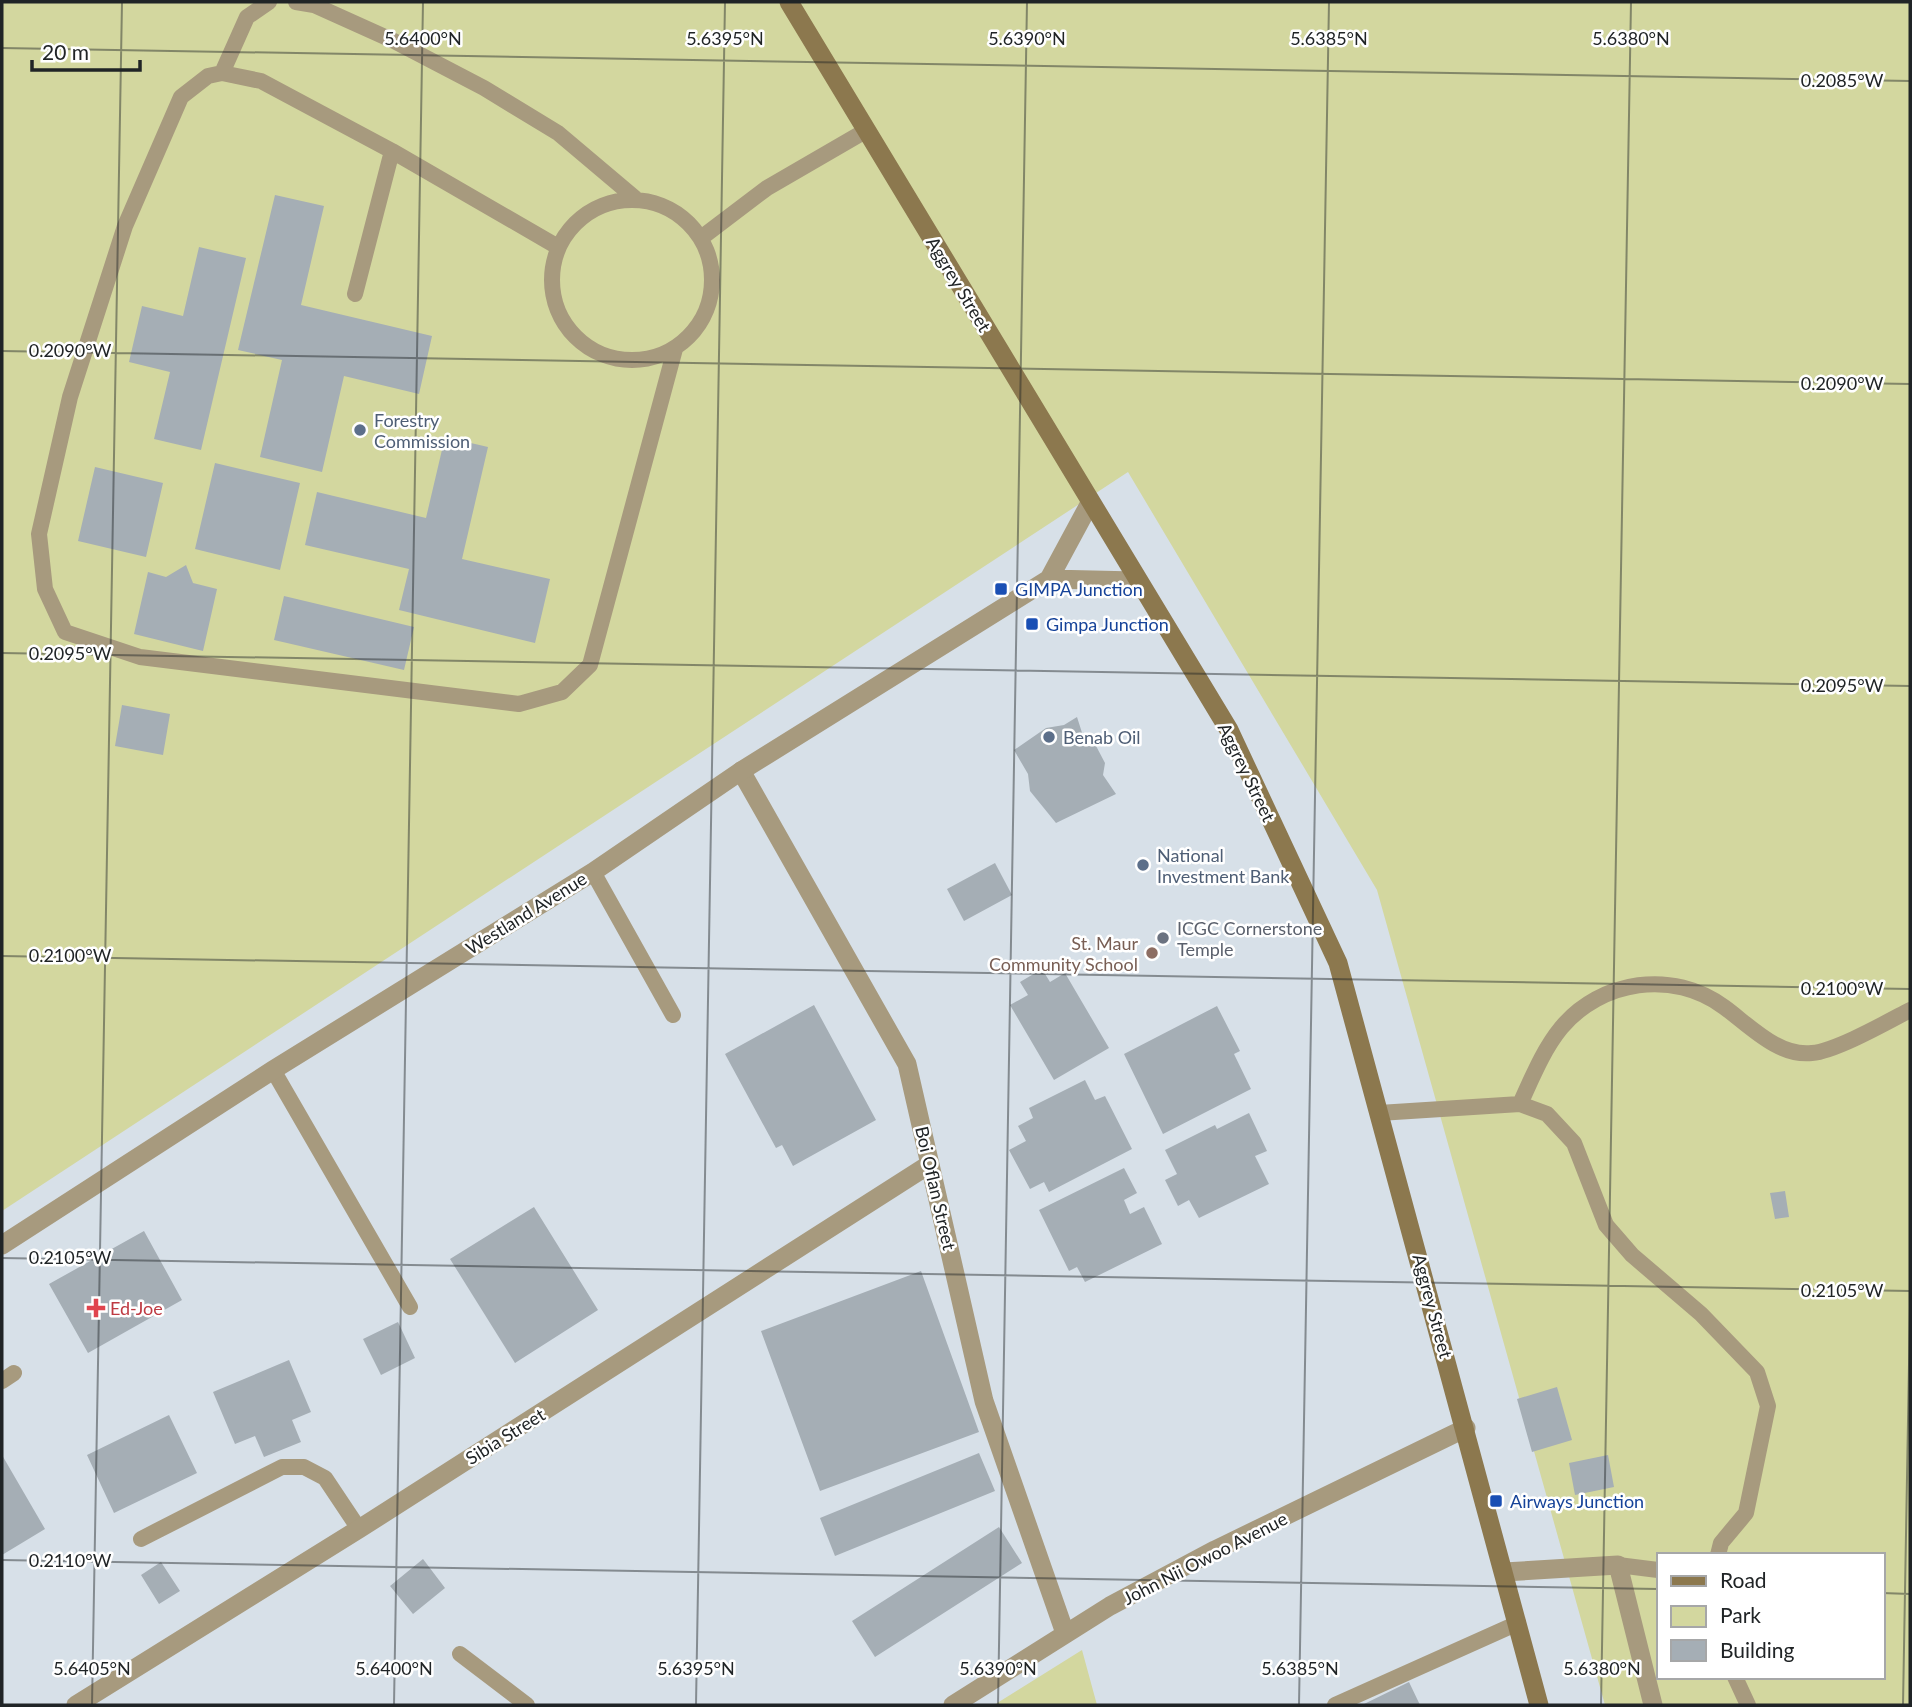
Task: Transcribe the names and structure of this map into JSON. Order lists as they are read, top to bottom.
{
  "streets": {
    "main road": ["Aggrey Street"],
    "street": [
      "Westland Avenue",
      "Boi Oflan Street",
      "Sibia Street",
      "John Nii Owoo Avenue"
    ]
  },
  "crossings": [
    ["Aggrey Street", "Westland Avenue"],
    ["Aggrey Street", "John Nii Owoo Avenue"],
    ["Westland Avenue", "Boi Oflan Street"],
    ["Boi Oflan Street", "Sibia Street"],
    ["Boi Oflan Street", "John Nii Owoo Avenue"]
  ],
  "places": {
    "other": [
      "Forestry Commission",
      "Benab Oil",
      "National Investment Bank",
      "ICGC Cornerstone Temple",
      "St. Maur Community School"
    ],
    "transit": ["GIMPA Junction", "Gimpa Junction", "Airways Junction"],
    "health": ["Ed-Joe"]
  },
  "legend": ["Road", "Park", "Building"],
  "scale_bar": "20 m",
  "coordinates": [
    "5.6400°N",
    "5.6395°N",
    "5.6390°N",
    "5.6385°N",
    "5.6380°N",
    "0.2085°W",
    "0.2090°W",
    "0.2095°W",
    "0.2100°W",
    "0.2105°W",
    "0.2110°W",
    "5.6405°N"
  ]
}
